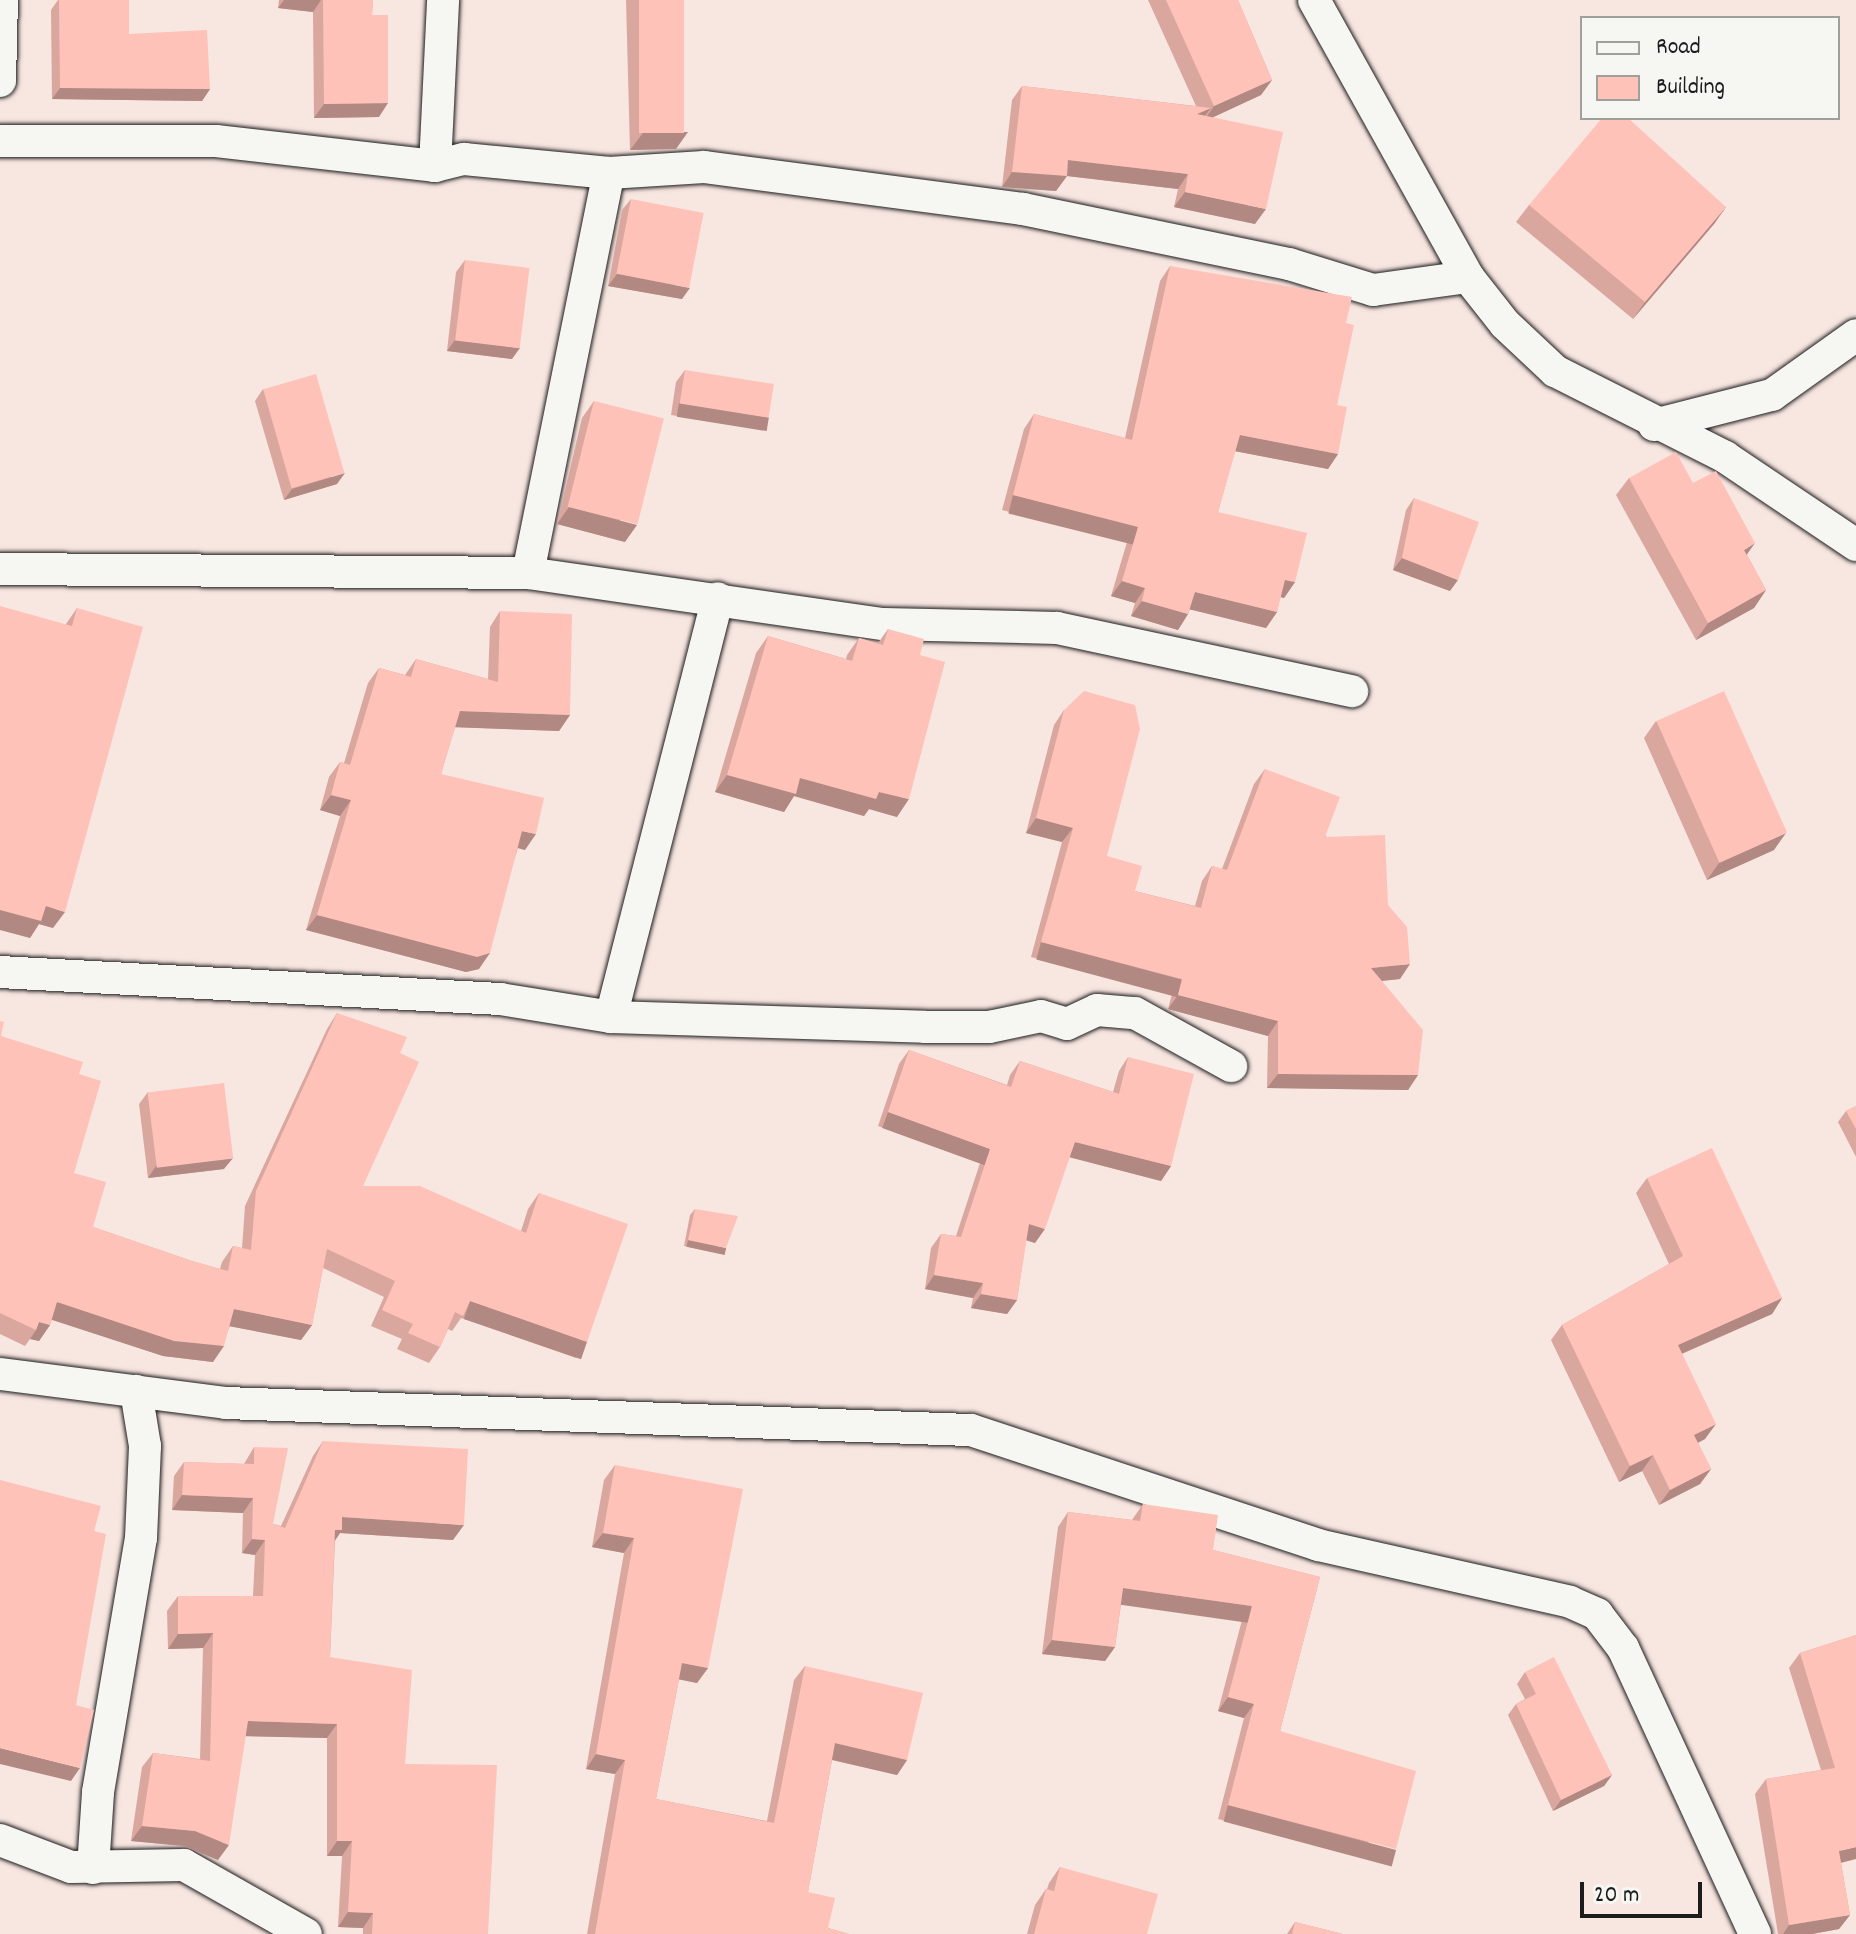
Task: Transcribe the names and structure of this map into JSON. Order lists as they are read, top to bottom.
{
  "legend": ["Road", "Building"],
  "scale_bar": "20 m"
}
